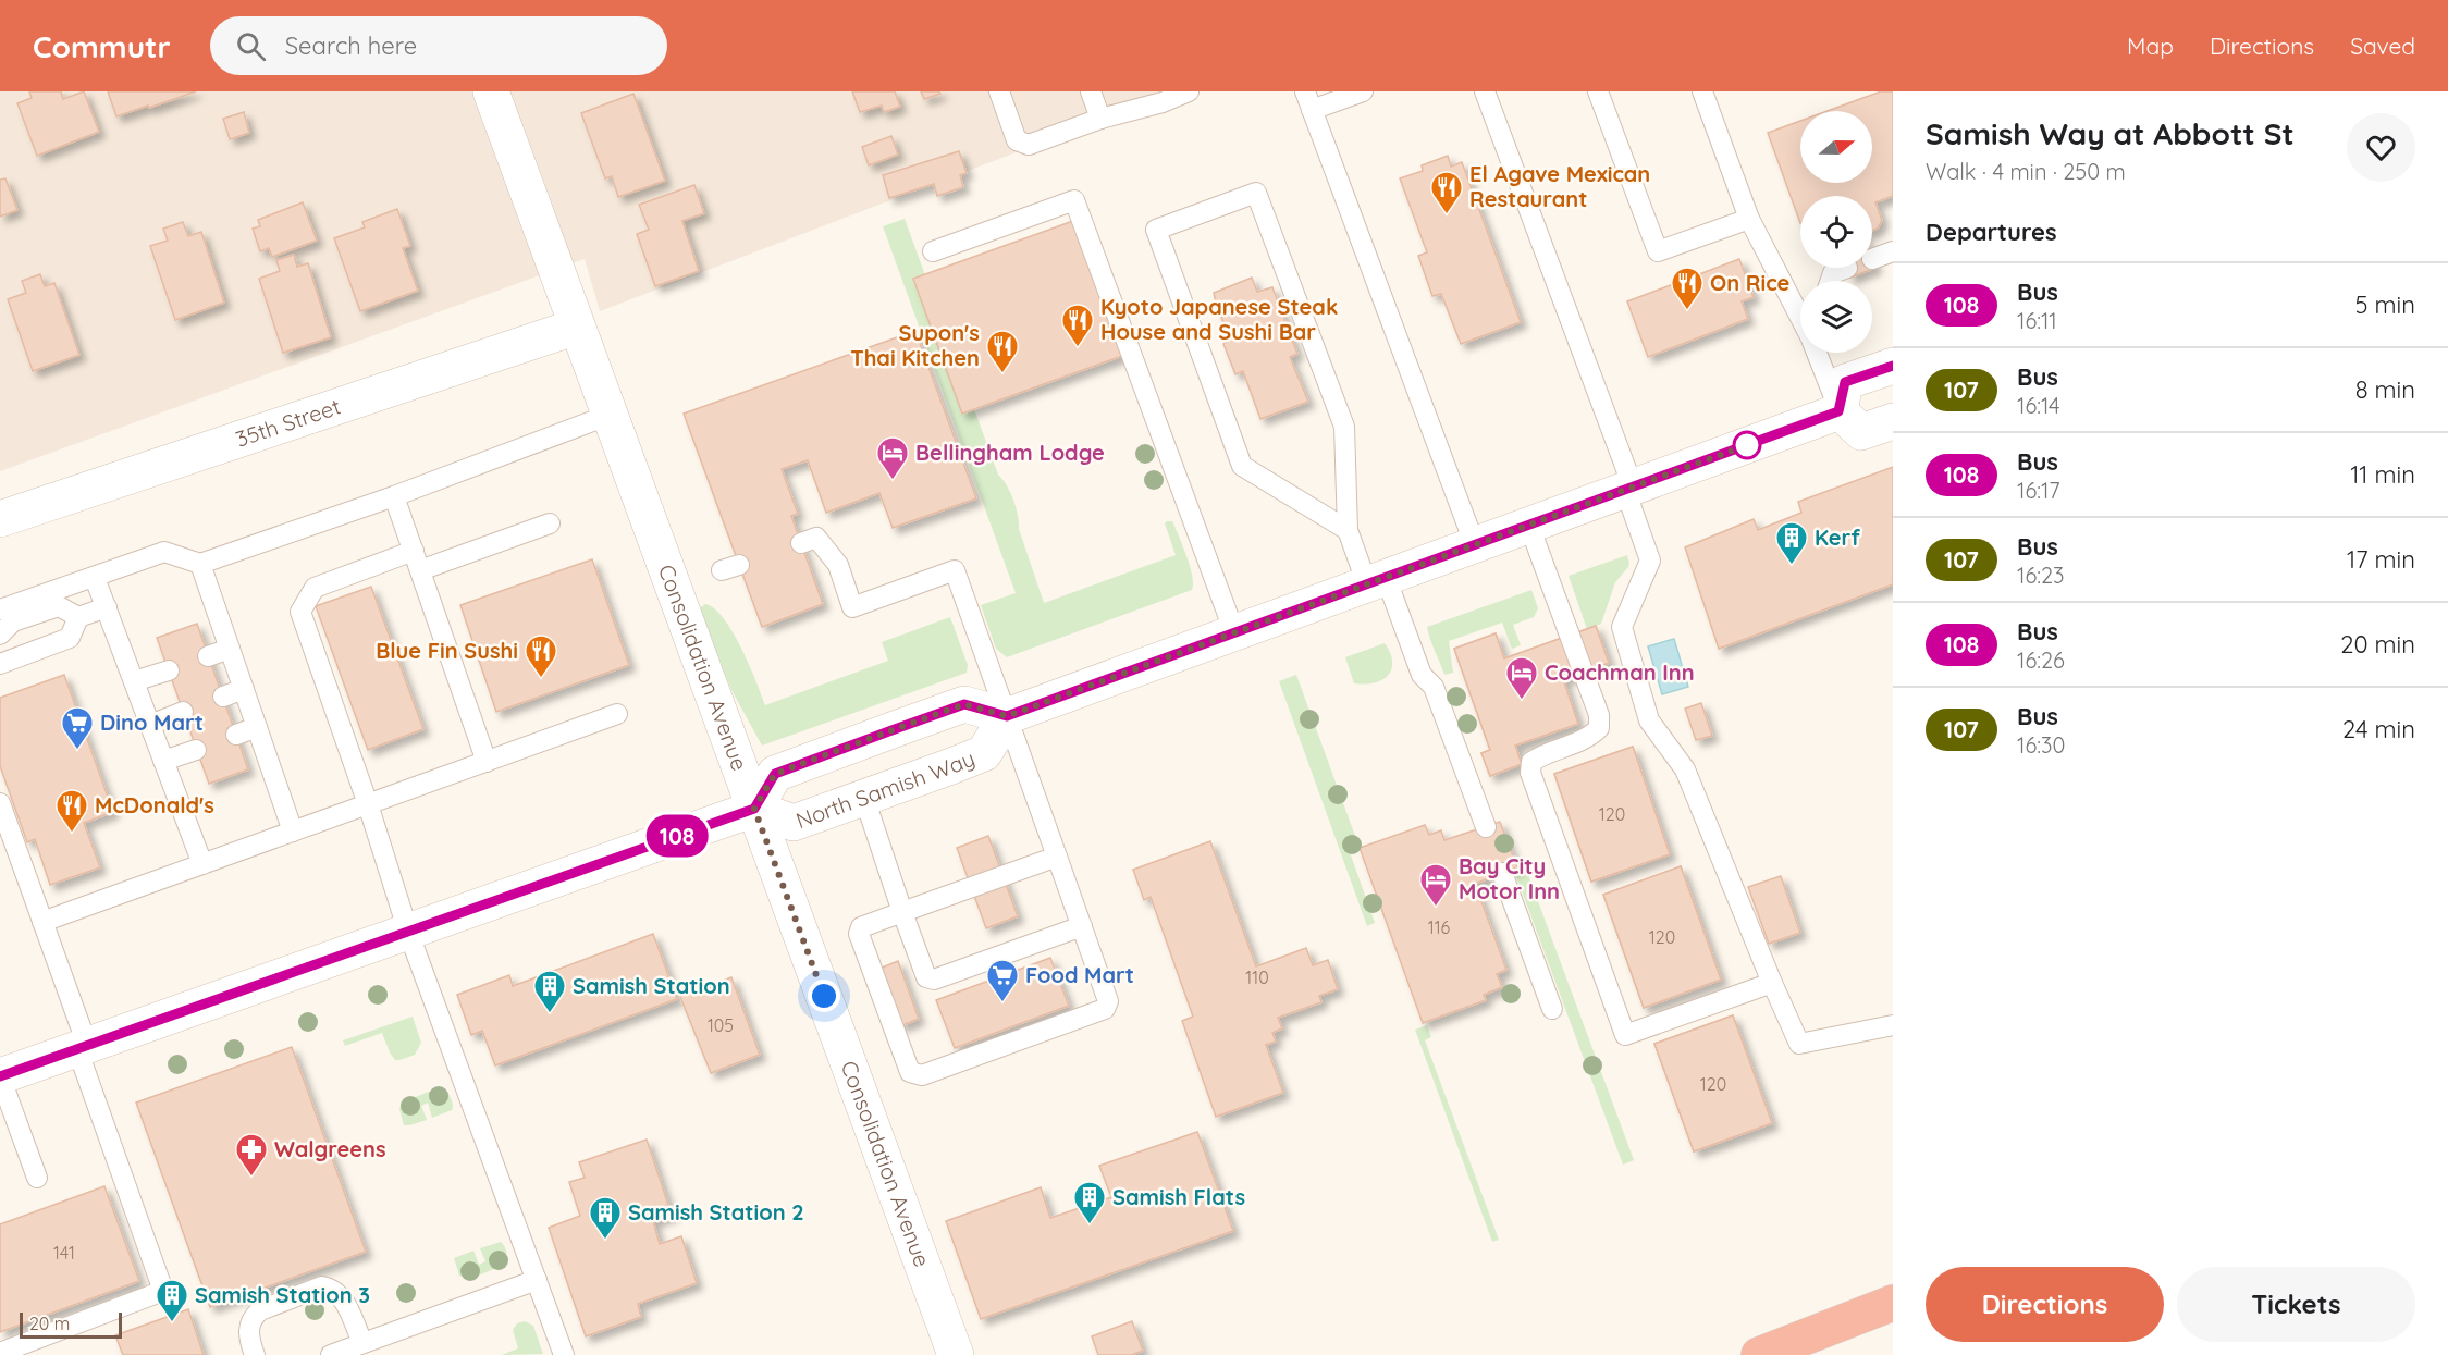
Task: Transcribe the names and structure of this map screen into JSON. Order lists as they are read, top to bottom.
{
  "streets": {
    "main road": ["35th Street", "Consolidation Avenue", "North Samish Way"]
  },
  "crossings": [
    ["35th Street", "Consolidation Avenue"],
    ["Consolidation Avenue", "North Samish Way"]
  ],
  "places": {
    "restaurant": [
      "El Agave Mexican Restaurant",
      "On Rice",
      "Kyoto Japanese Steak House and Sushi Bar",
      "Supon's Thai Kitchen",
      "Blue Fin Sushi",
      "McDonald's"
    ],
    "hotel": ["Bellingham Lodge", "Coachman Inn", "Bay City Motor Inn"],
    "building": [
      "Kerf",
      "Samish Station",
      "Samish Flats",
      "Samish Station 2",
      "Samish Station 3"
    ],
    "supermarket": ["Dino Mart", "Food Mart"],
    "pharmacy": ["Walgreens"]
  },
  "lines": ["bus line 108"],
  "house_numbers": [
    "120",
    "116",
    "120",
    "110",
    "105",
    "120",
    "141"
  ],
  "scale_bar": "20 m",
  "north": "right",
  "page": {
    "header": "Commutr",
    "search": "Search here",
    "nav": ["Map", "Directions", "Saved"],
    "on_map": "108",
    "heading": [
      ["Samish Way at Abbott St", "Walk · 4 min · 250 m"],
      "Departures"
    ],
    "list": [
      {
        "mark": "108",
        "name": "Bus",
        "note": "16:11",
        "value": "5 min"
      },
      {
        "mark": "107",
        "name": "Bus",
        "note": "16:14",
        "value": "8 min"
      },
      {
        "mark": "108",
        "name": "Bus",
        "note": "16:17",
        "value": "11 min"
      },
      {
        "mark": "107",
        "name": "Bus",
        "note": "16:23",
        "value": "17 min"
      },
      {
        "mark": "108",
        "name": "Bus",
        "note": "16:26",
        "value": "20 min"
      },
      {
        "mark": "107",
        "name": "Bus",
        "note": "16:30",
        "value": "24 min"
      }
    ],
    "buttons": ["Directions", "Tickets"],
    "scale": "20 m"
  }
}
